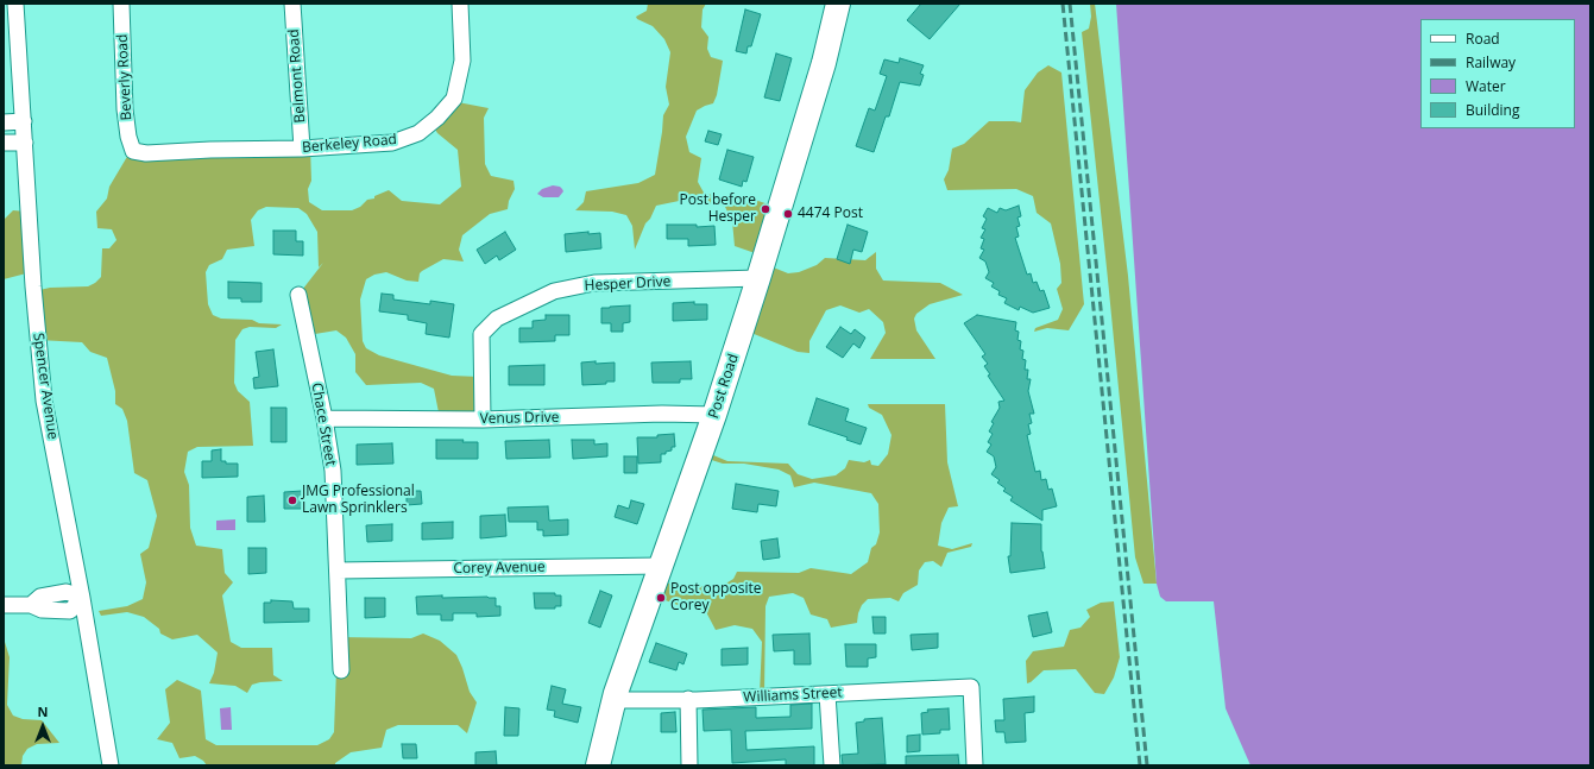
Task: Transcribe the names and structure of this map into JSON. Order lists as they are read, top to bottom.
{
  "streets": {
    "main road": ["Post Road"],
    "street": [
      "Belmont Road",
      "Beverly Road",
      "Berkeley Road",
      "Hesper Drive",
      "Spencer Avenue",
      "Venus Drive",
      "Chace Street",
      "Corey Avenue",
      "Williams Street"
    ]
  },
  "crossings": [
    ["Belmont Road", "Berkeley Road"],
    ["Beverly Road", "Berkeley Road"],
    ["Hesper Drive", "Post Road"],
    ["Hesper Drive", "Venus Drive"],
    ["Post Road", "Venus Drive"],
    ["Post Road", "Corey Avenue"],
    ["Post Road", "Williams Street"],
    ["Venus Drive", "Chace Street"],
    ["Chace Street", "Corey Avenue"]
  ],
  "places": [
    "Post before Hesper",
    "4474 Post",
    "JMG Professional Lawn Sprinklers",
    "Post opposite Corey"
  ],
  "legend": [
    "Road",
    "Railway",
    "Water",
    "Building"
  ],
  "north": "top"
}
